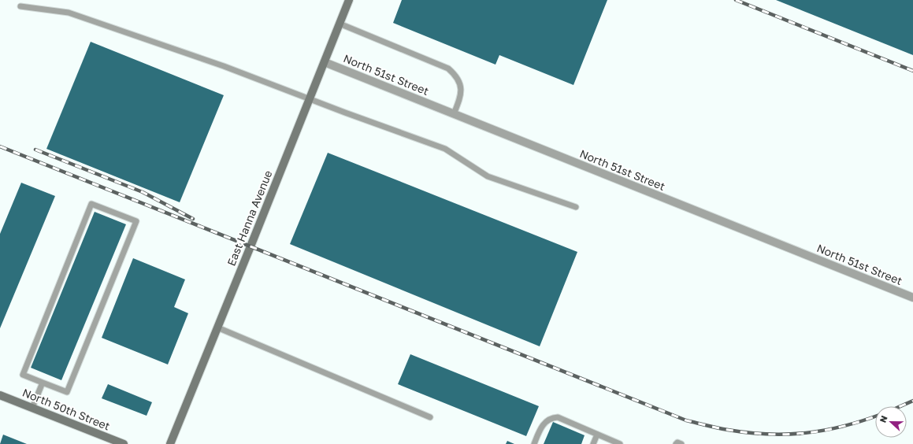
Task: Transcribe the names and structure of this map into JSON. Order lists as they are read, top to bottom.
{
  "streets": {
    "street": ["North 51st Street", "East Hanna Avenue", "North 50th Street"]
  },
  "crossings": [
    ["North 51st Street", "East Hanna Avenue"]
  ],
  "north": "left"
}
